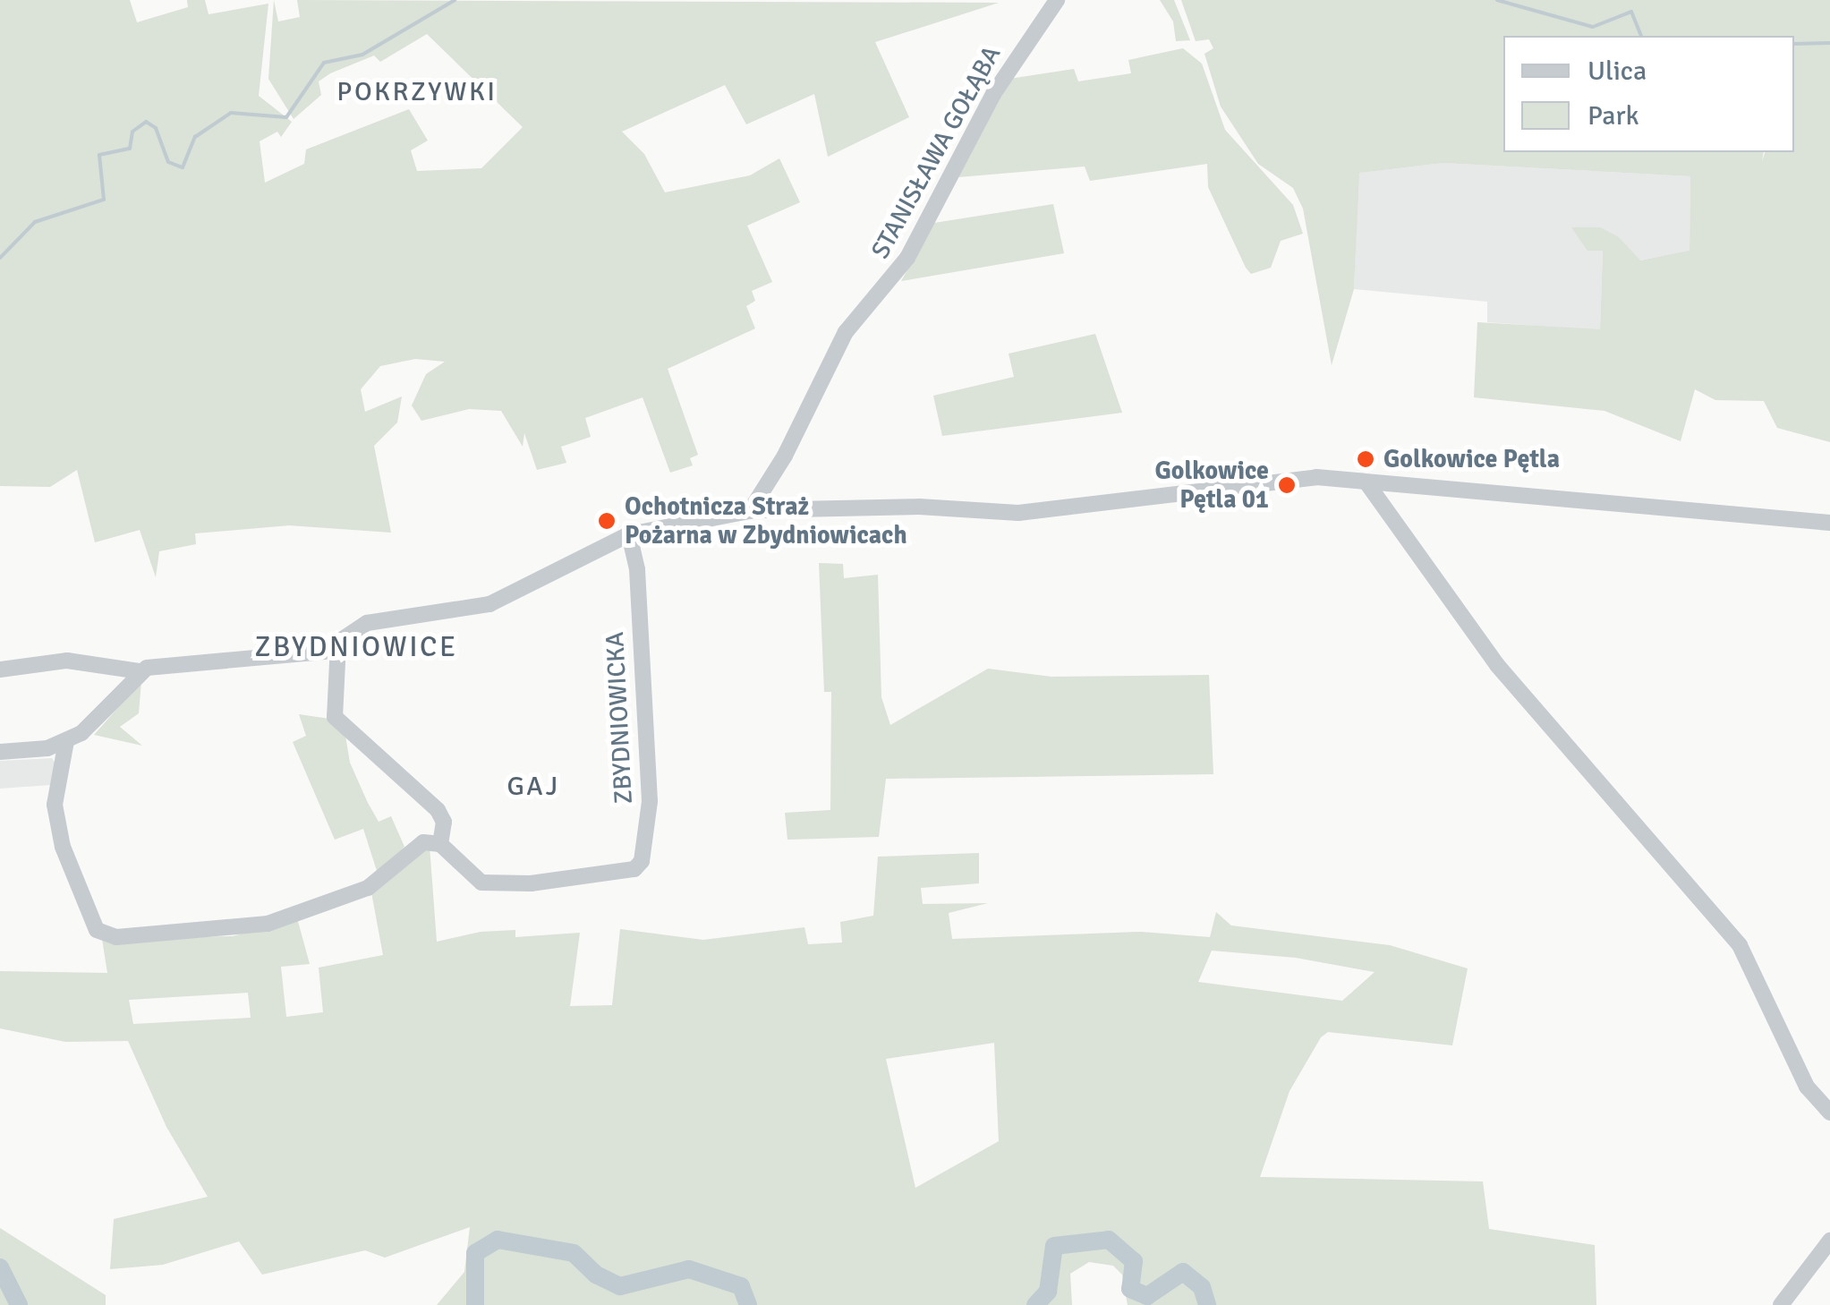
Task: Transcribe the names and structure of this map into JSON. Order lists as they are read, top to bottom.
{
  "streets": {
    "street": ["STANISŁAWA GOŁĄBA", "ZBYDNIOWICKA"]
  },
  "districts": ["POKRZYWKI", "ZBYDNIOWICE", "GAJ"],
  "places": ["Golkowice Pętla", "Golkowice Pętla 01", "Ochotnicza Straż Pożarna w Zbydniowicach"],
  "legend": ["Ulica", "Park"]
}
